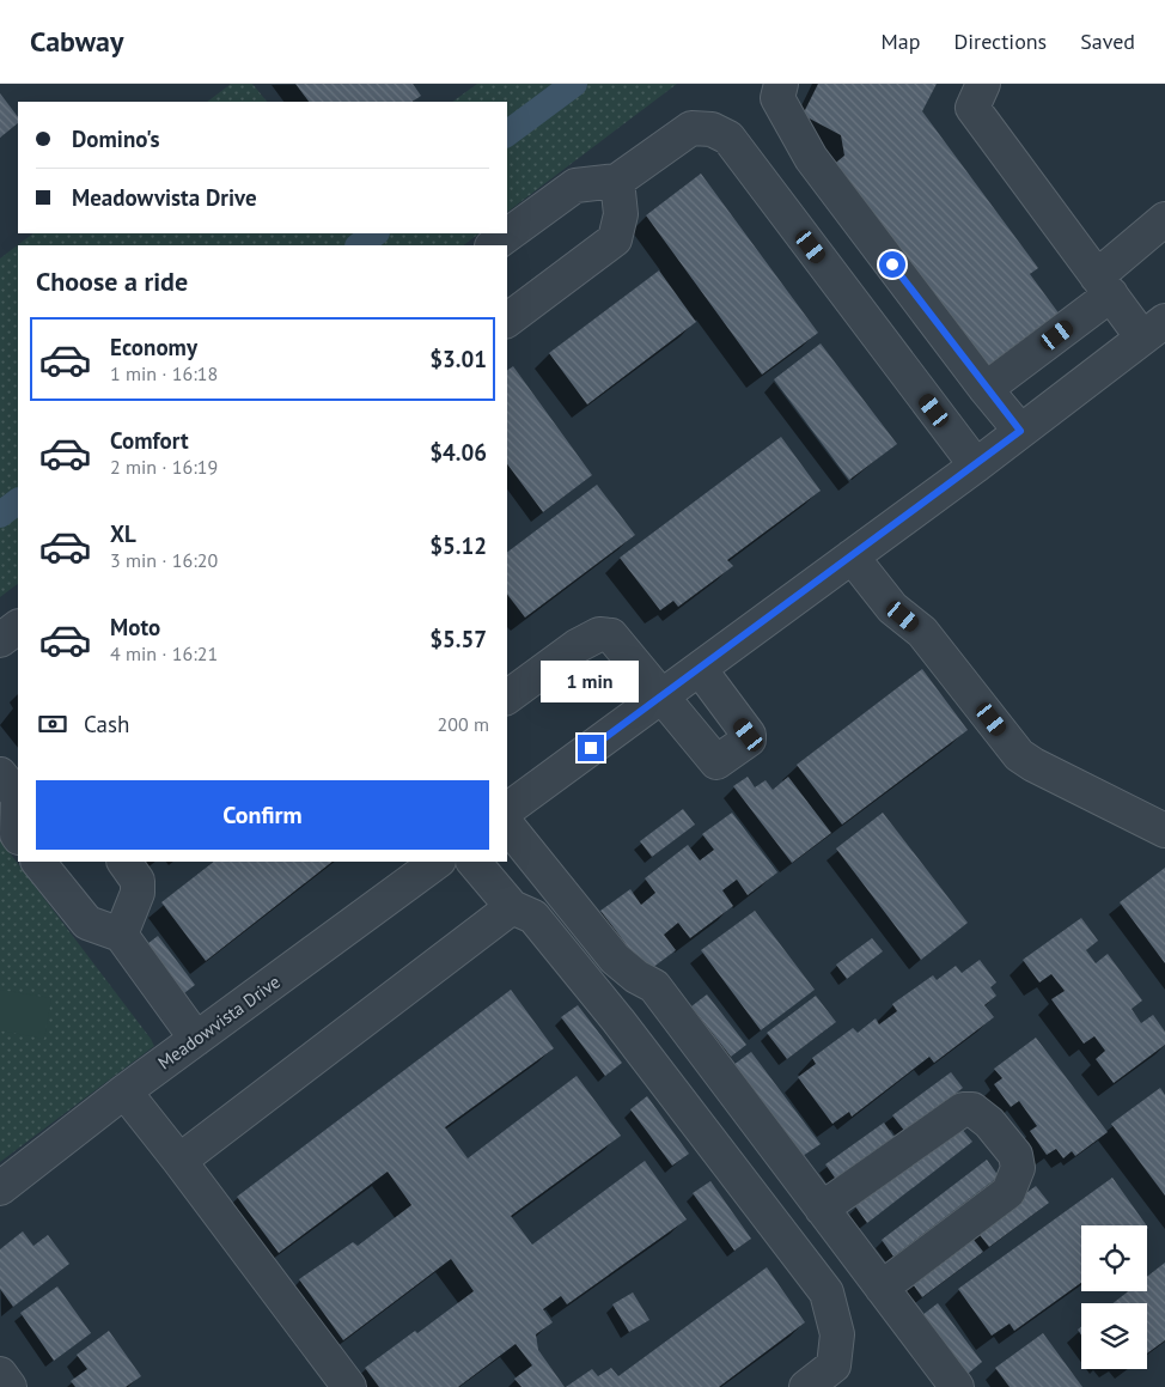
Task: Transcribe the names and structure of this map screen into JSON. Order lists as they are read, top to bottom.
{
  "streets": {
    "street": ["Meadowvista Drive"]
  },
  "page": {
    "header": "Cabway",
    "nav": ["Map", "Directions", "Saved"],
    "banner": ["Domino's", "Meadowvista Drive"],
    "heading": "Choose a ride",
    "list": [
      {
        "name": "Economy",
        "note": "1 min · 16:18",
        "value": "$3.01"
      },
      {
        "name": "Comfort",
        "note": "2 min · 16:19",
        "value": "$4.06"
      },
      {
        "name": "XL",
        "note": "3 min · 16:20",
        "value": "$5.12"
      },
      {
        "name": "Moto",
        "note": "4 min · 16:21",
        "value": "$5.57"
      }
    ],
    "bubble": "1 min",
    "pay": ["Cash", "200 m"],
    "buttons": "Confirm"
  }
}
